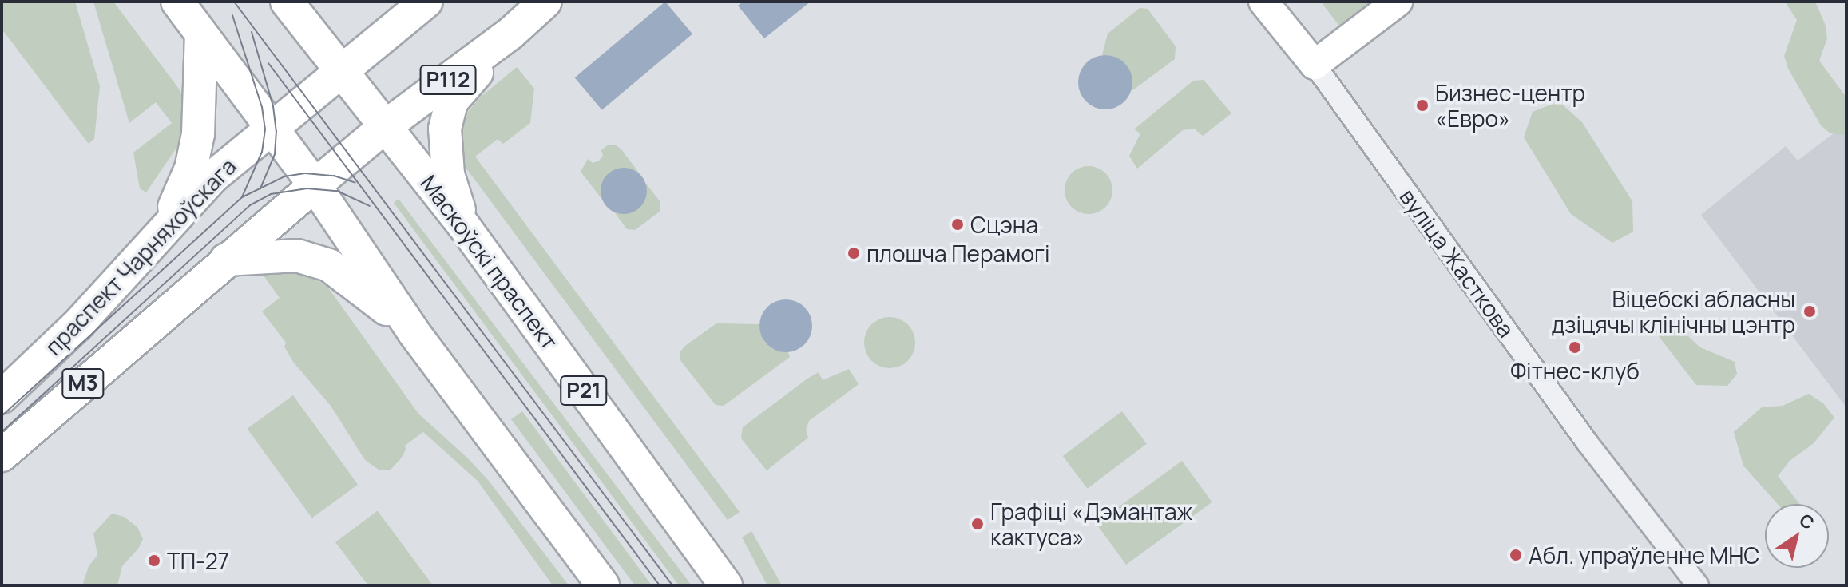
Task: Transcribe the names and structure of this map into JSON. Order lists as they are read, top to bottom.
{
  "streets": {
    "main road": [
      "Р112",
      "праспект Чарняхоўскага",
      "Маскоўскі праспект",
      "М3",
      "Р21"
    ],
    "street": ["вуліца Жасткова"]
  },
  "crossings": [
    ["Р112", "Маскоўскі праспект"],
    ["Р112", "М3"],
    ["Р112", "Р21"],
    ["праспект Чарняхоўскага", "Р21"],
    ["Маскоўскі праспект", "Р21"]
  ],
  "places": [
    "Бизнес-центр «Евро»",
    "Сцэна",
    "плошча Перамогі",
    "Віцебскі абласны дзіцячы клінічны цэнтр",
    "Фітнес-клуб",
    "Графіці «Дэмантаж кактуса»",
    "Абл. упраўленне МНС",
    "ТП-27"
  ],
  "north": "top right"
}
